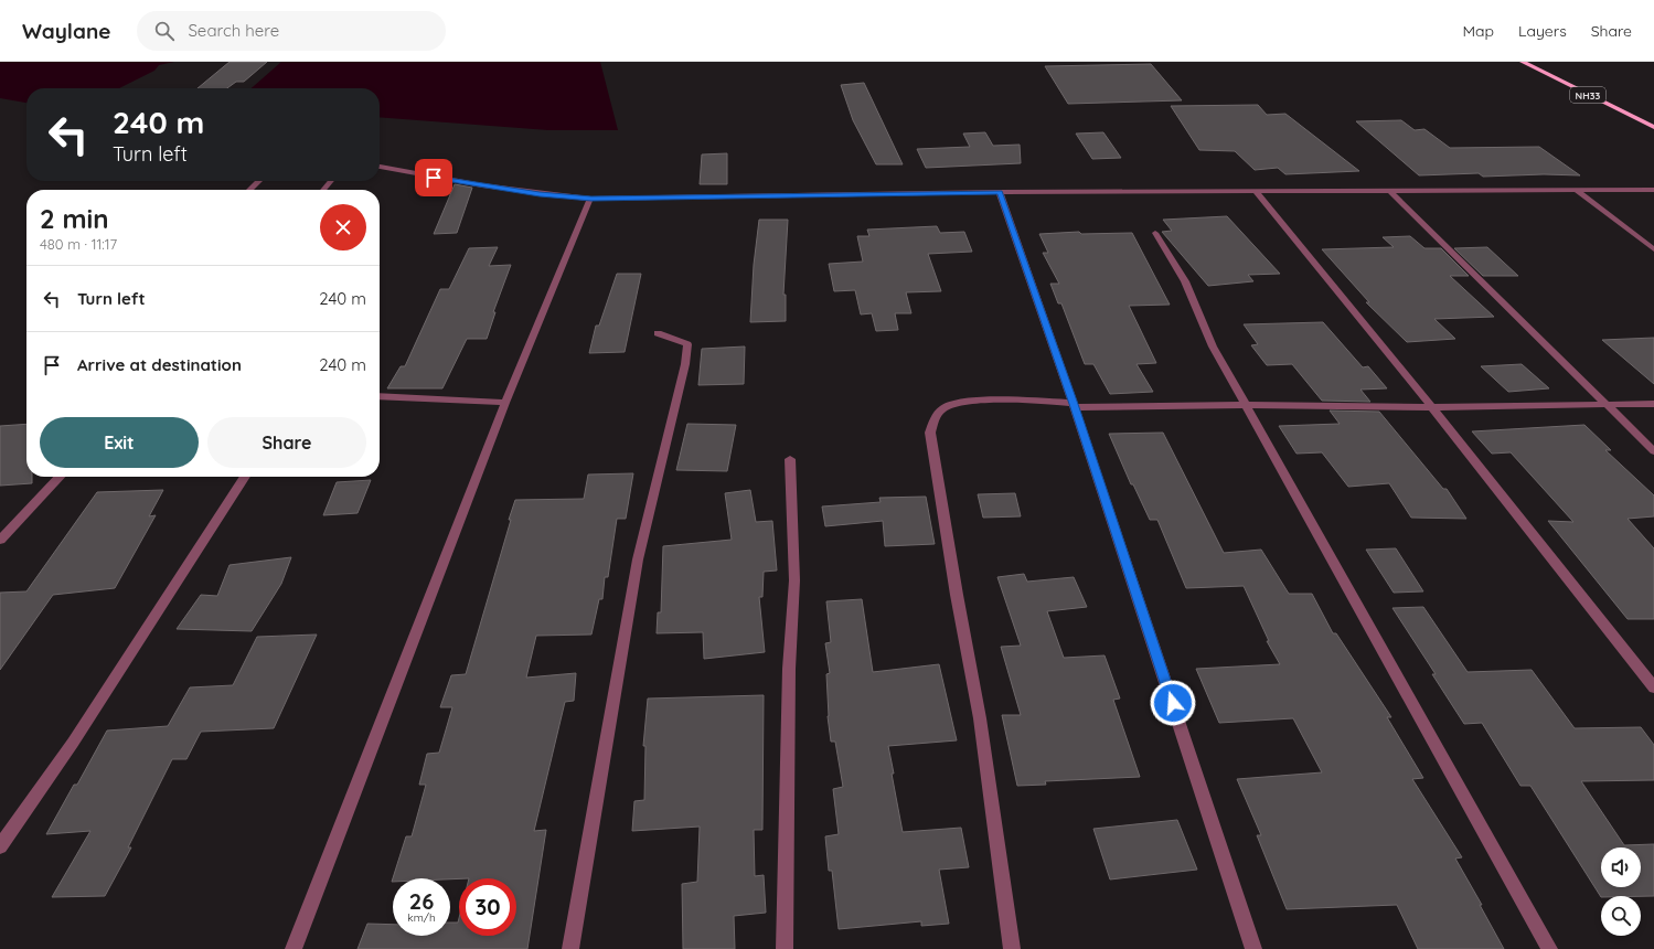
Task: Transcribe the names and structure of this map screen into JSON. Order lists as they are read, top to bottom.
{
  "streets": {
    "highway": ["NH33"]
  },
  "page": {
    "header": "Waylane",
    "search": "Search here",
    "nav": ["Map", "Layers", "Share"],
    "turn": ["240 m", "Turn left"],
    "heading": ["2 min", "480 m · 11:17"],
    "list": [
      {
        "name": "Turn left",
        "value": "240 m"
      },
      {
        "name": "Arrive at destination",
        "value": "240 m"
      }
    ],
    "buttons": ["Exit", "Share"],
    "speed": "26 km/h",
    "limit": "30"
  }
}
